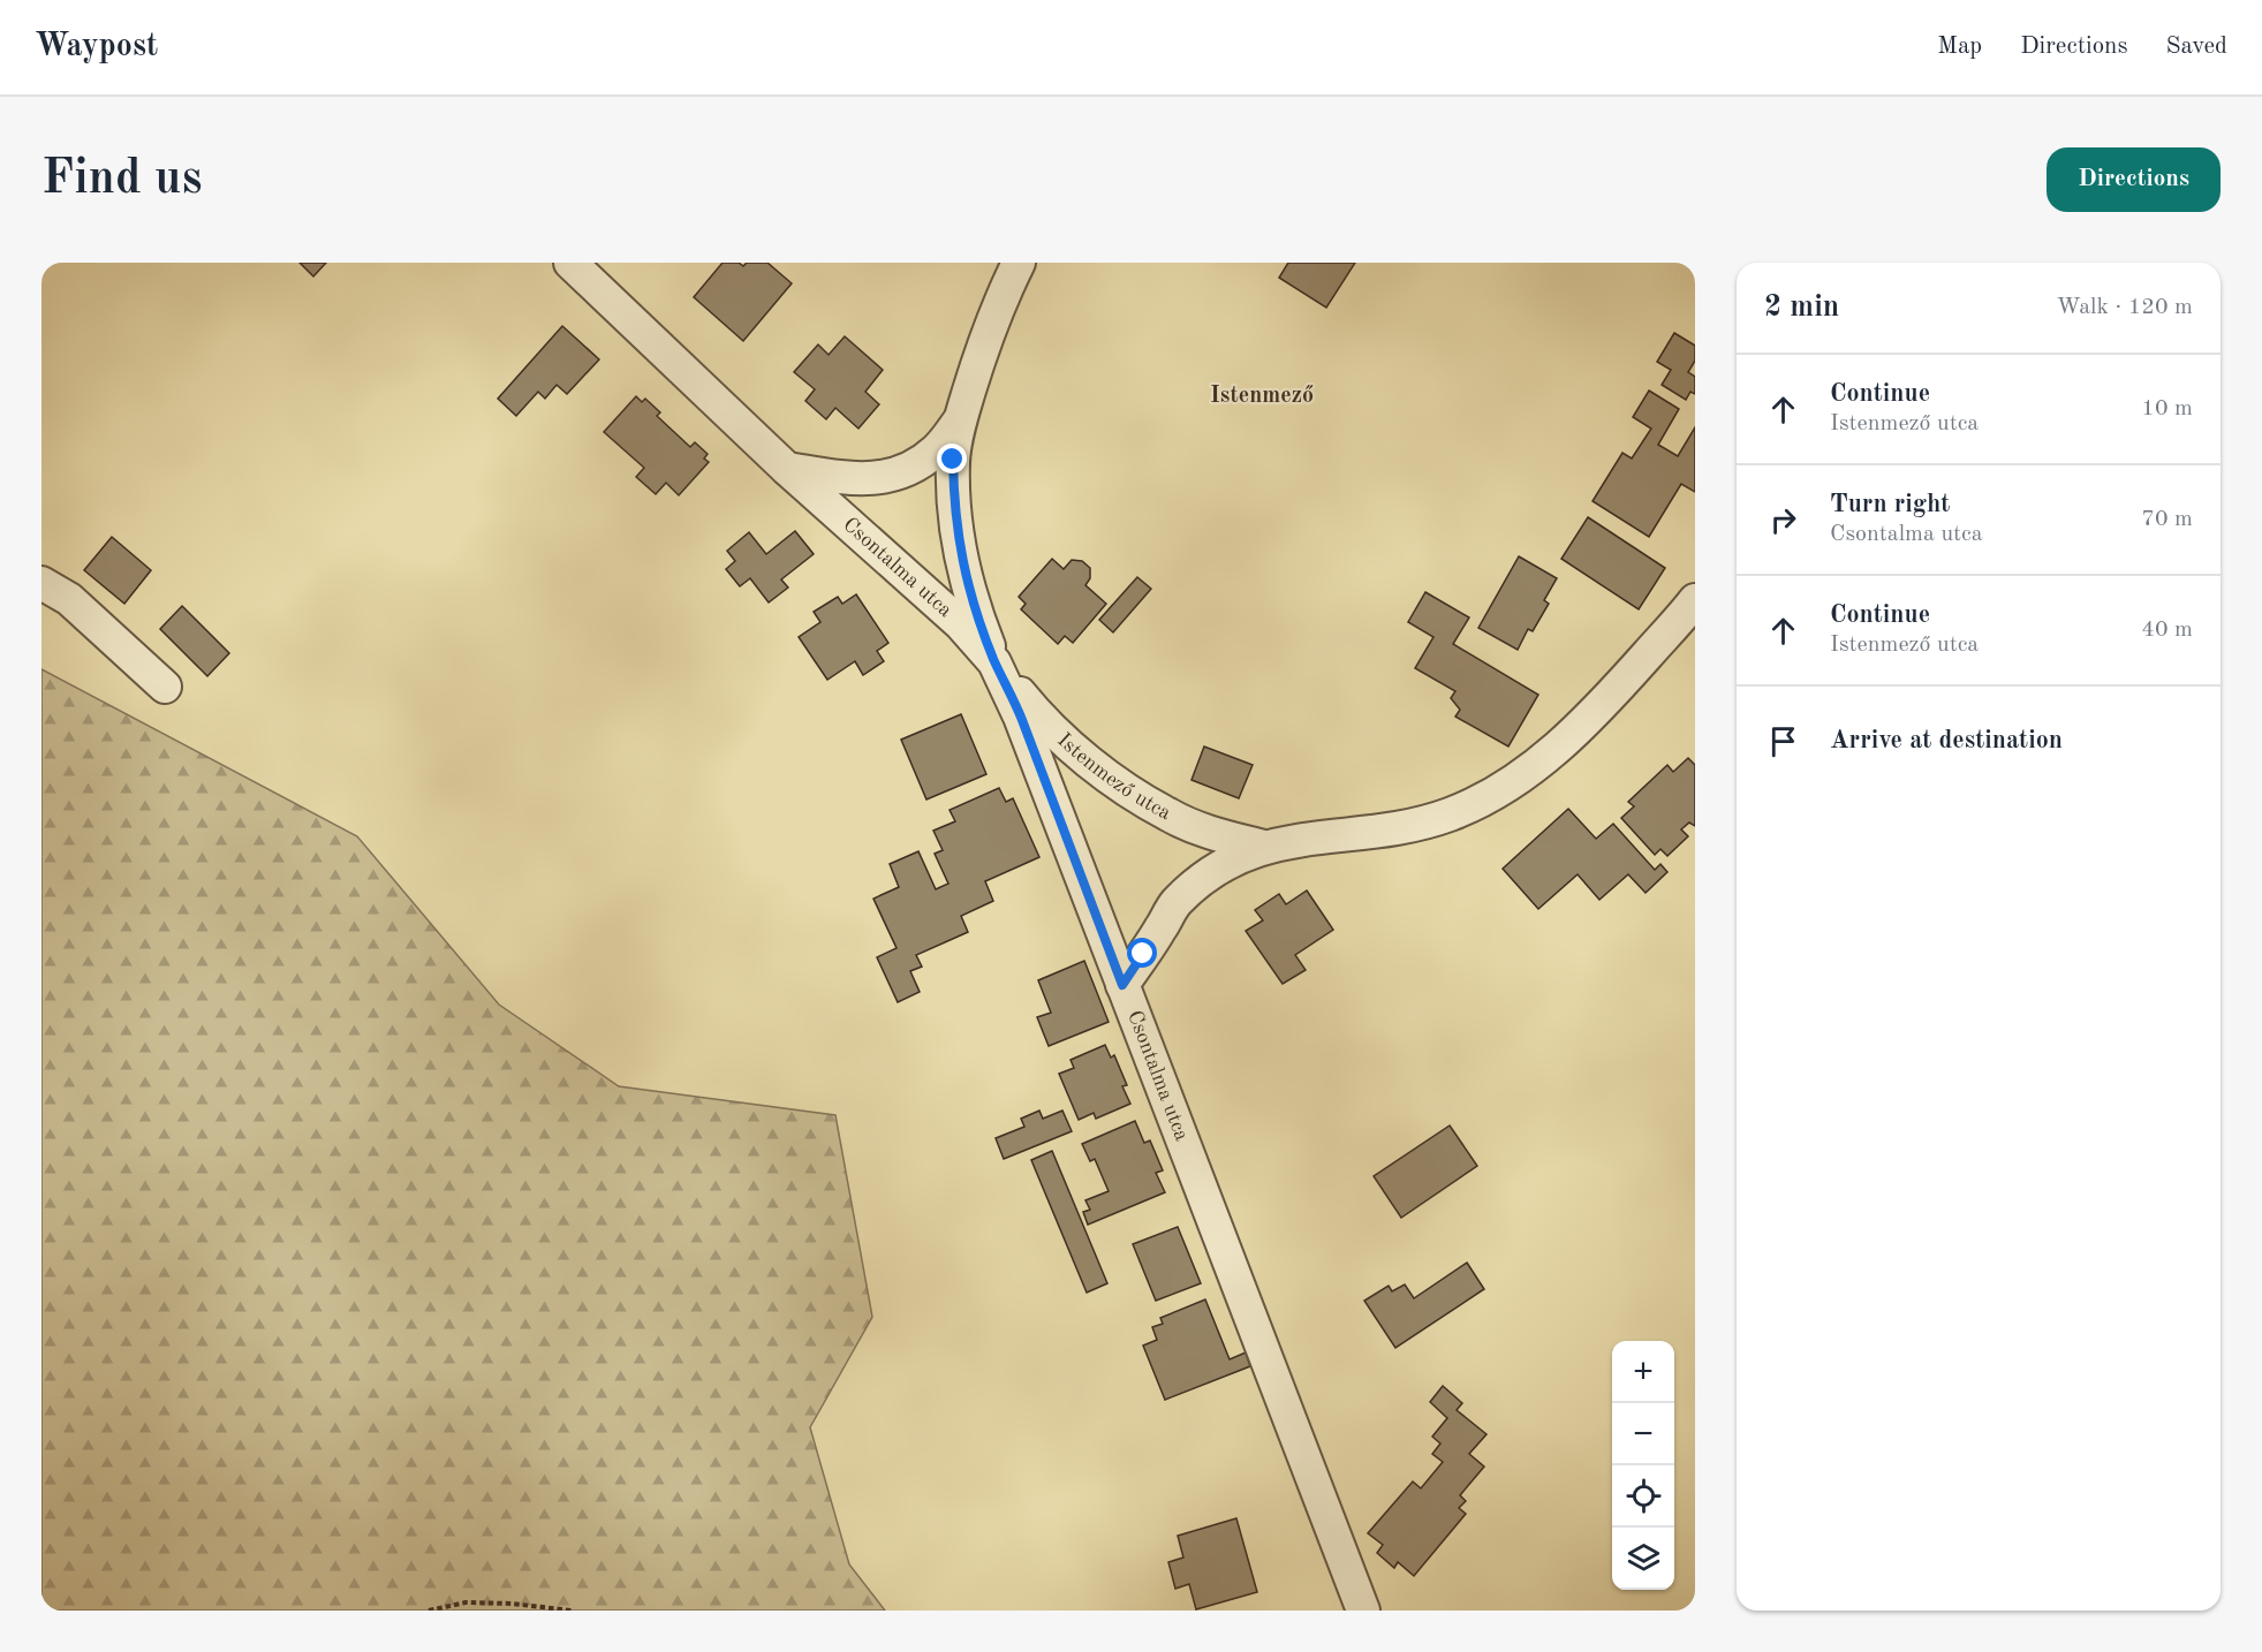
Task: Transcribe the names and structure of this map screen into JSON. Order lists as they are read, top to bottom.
{
  "streets": {
    "street": ["Csontalma utca", "Istenmező utca"]
  },
  "crossings": [
    ["Csontalma utca", "Istenmező utca"]
  ],
  "districts": ["Istenmező"],
  "page": {
    "header": "Waypost",
    "nav": ["Map", "Directions", "Saved"],
    "buttons": "Directions",
    "title": "Find us",
    "heading": ["2 min", "Walk · 120 m"],
    "list": [
      ["Continue", "Istenmező utca", "10 m"],
      ["Turn right", "Csontalma utca", "70 m"],
      ["Continue", "Istenmező utca", "40 m"],
      "Arrive at destination"
    ],
    "map_buttons": ["+", "−"]
  }
}
